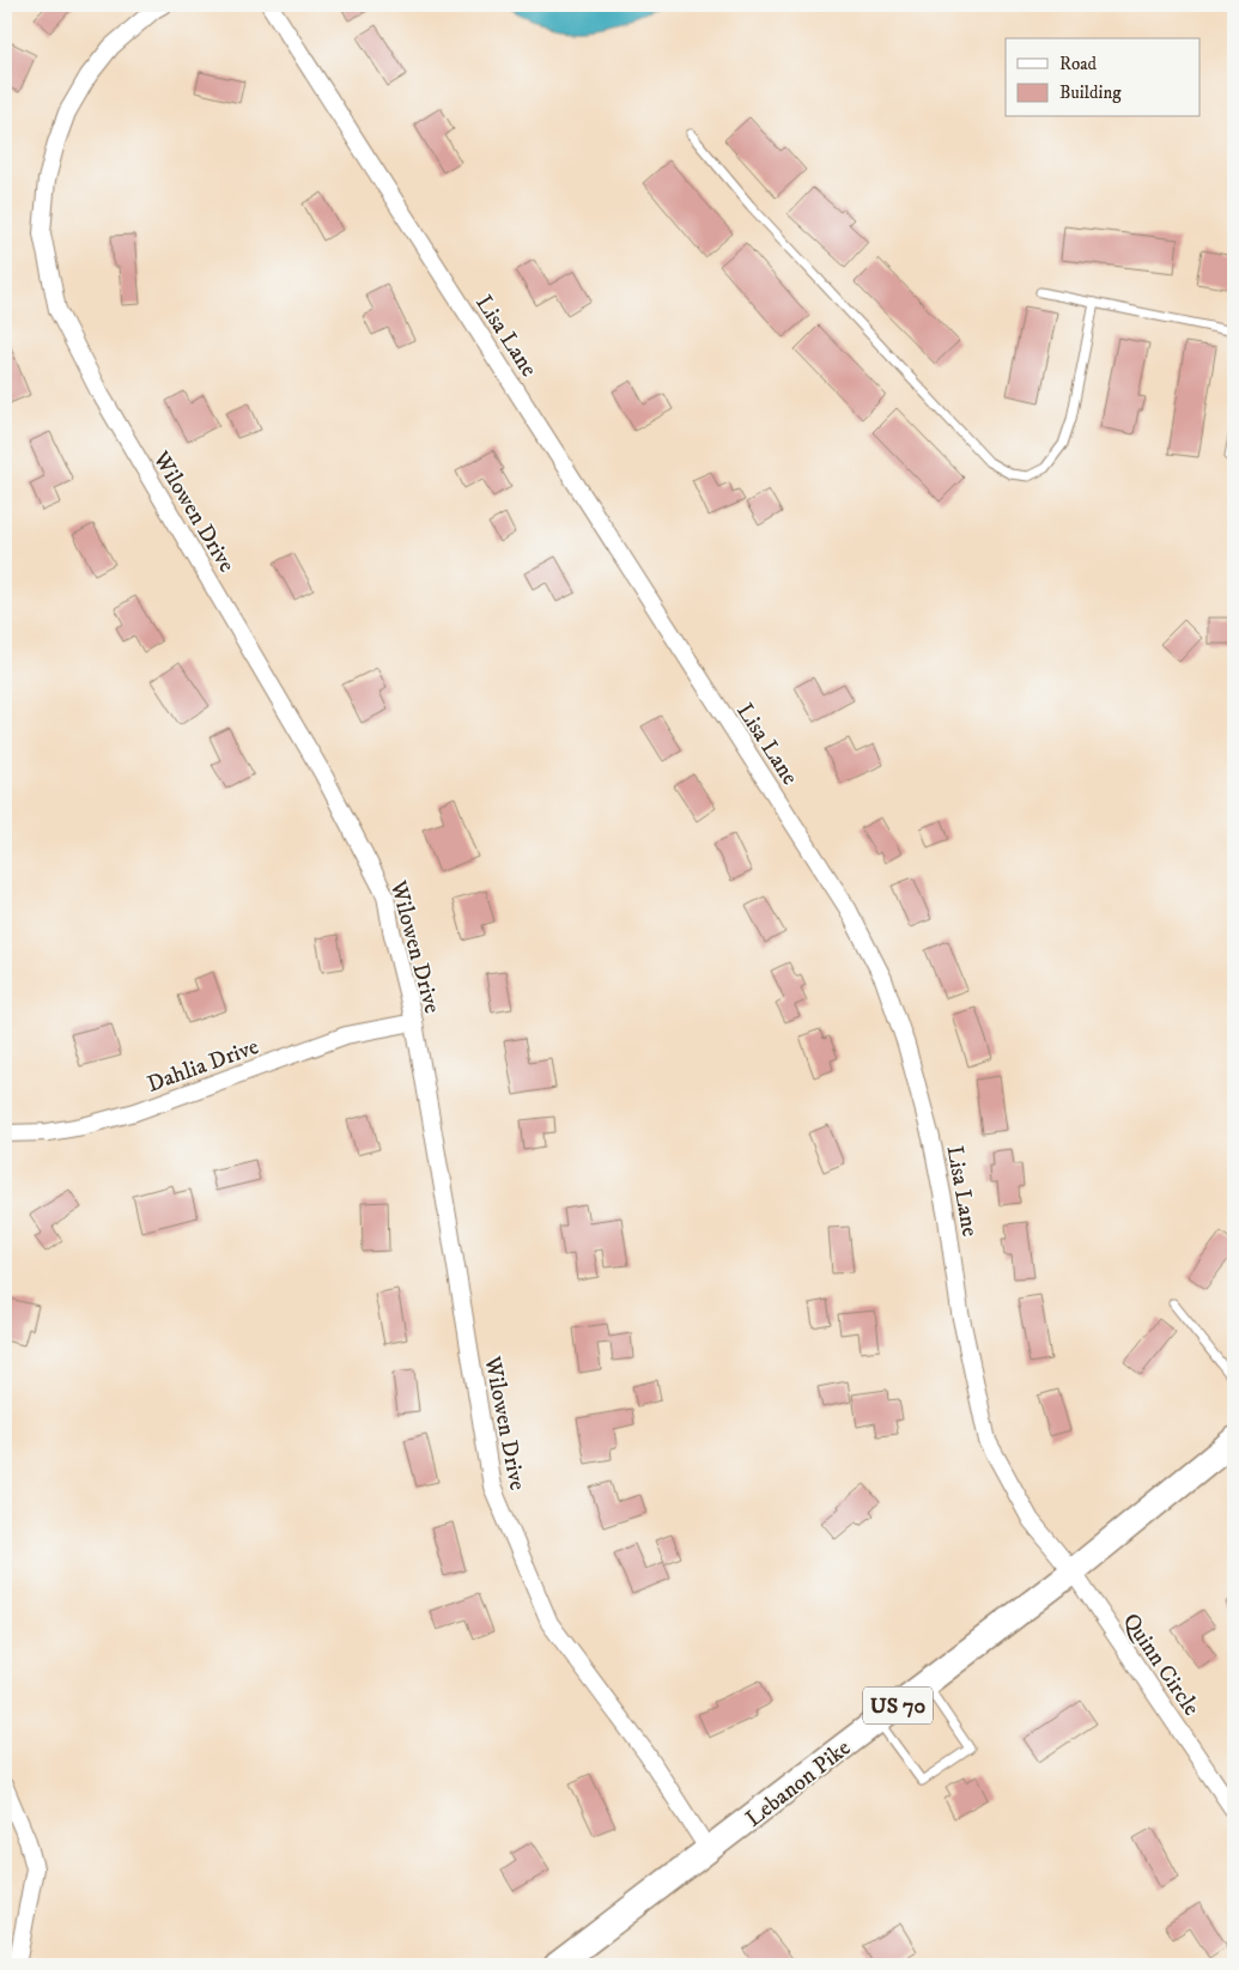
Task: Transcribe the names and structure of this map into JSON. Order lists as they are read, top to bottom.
{
  "streets": {
    "main road": ["US 70", "Lebanon Pike"],
    "street": [
      "Lisa Lane",
      "Wilowen Drive",
      "Dahlia Drive",
      "Quinn Circle"
    ]
  },
  "crossings": [
    ["Lisa Lane", "Quinn Circle"],
    ["Lisa Lane", "Lebanon Pike"],
    ["Wilowen Drive", "Dahlia Drive"],
    ["Wilowen Drive", "Lebanon Pike"],
    ["Quinn Circle", "Lebanon Pike"]
  ],
  "legend": ["Road", "Building"]
}
